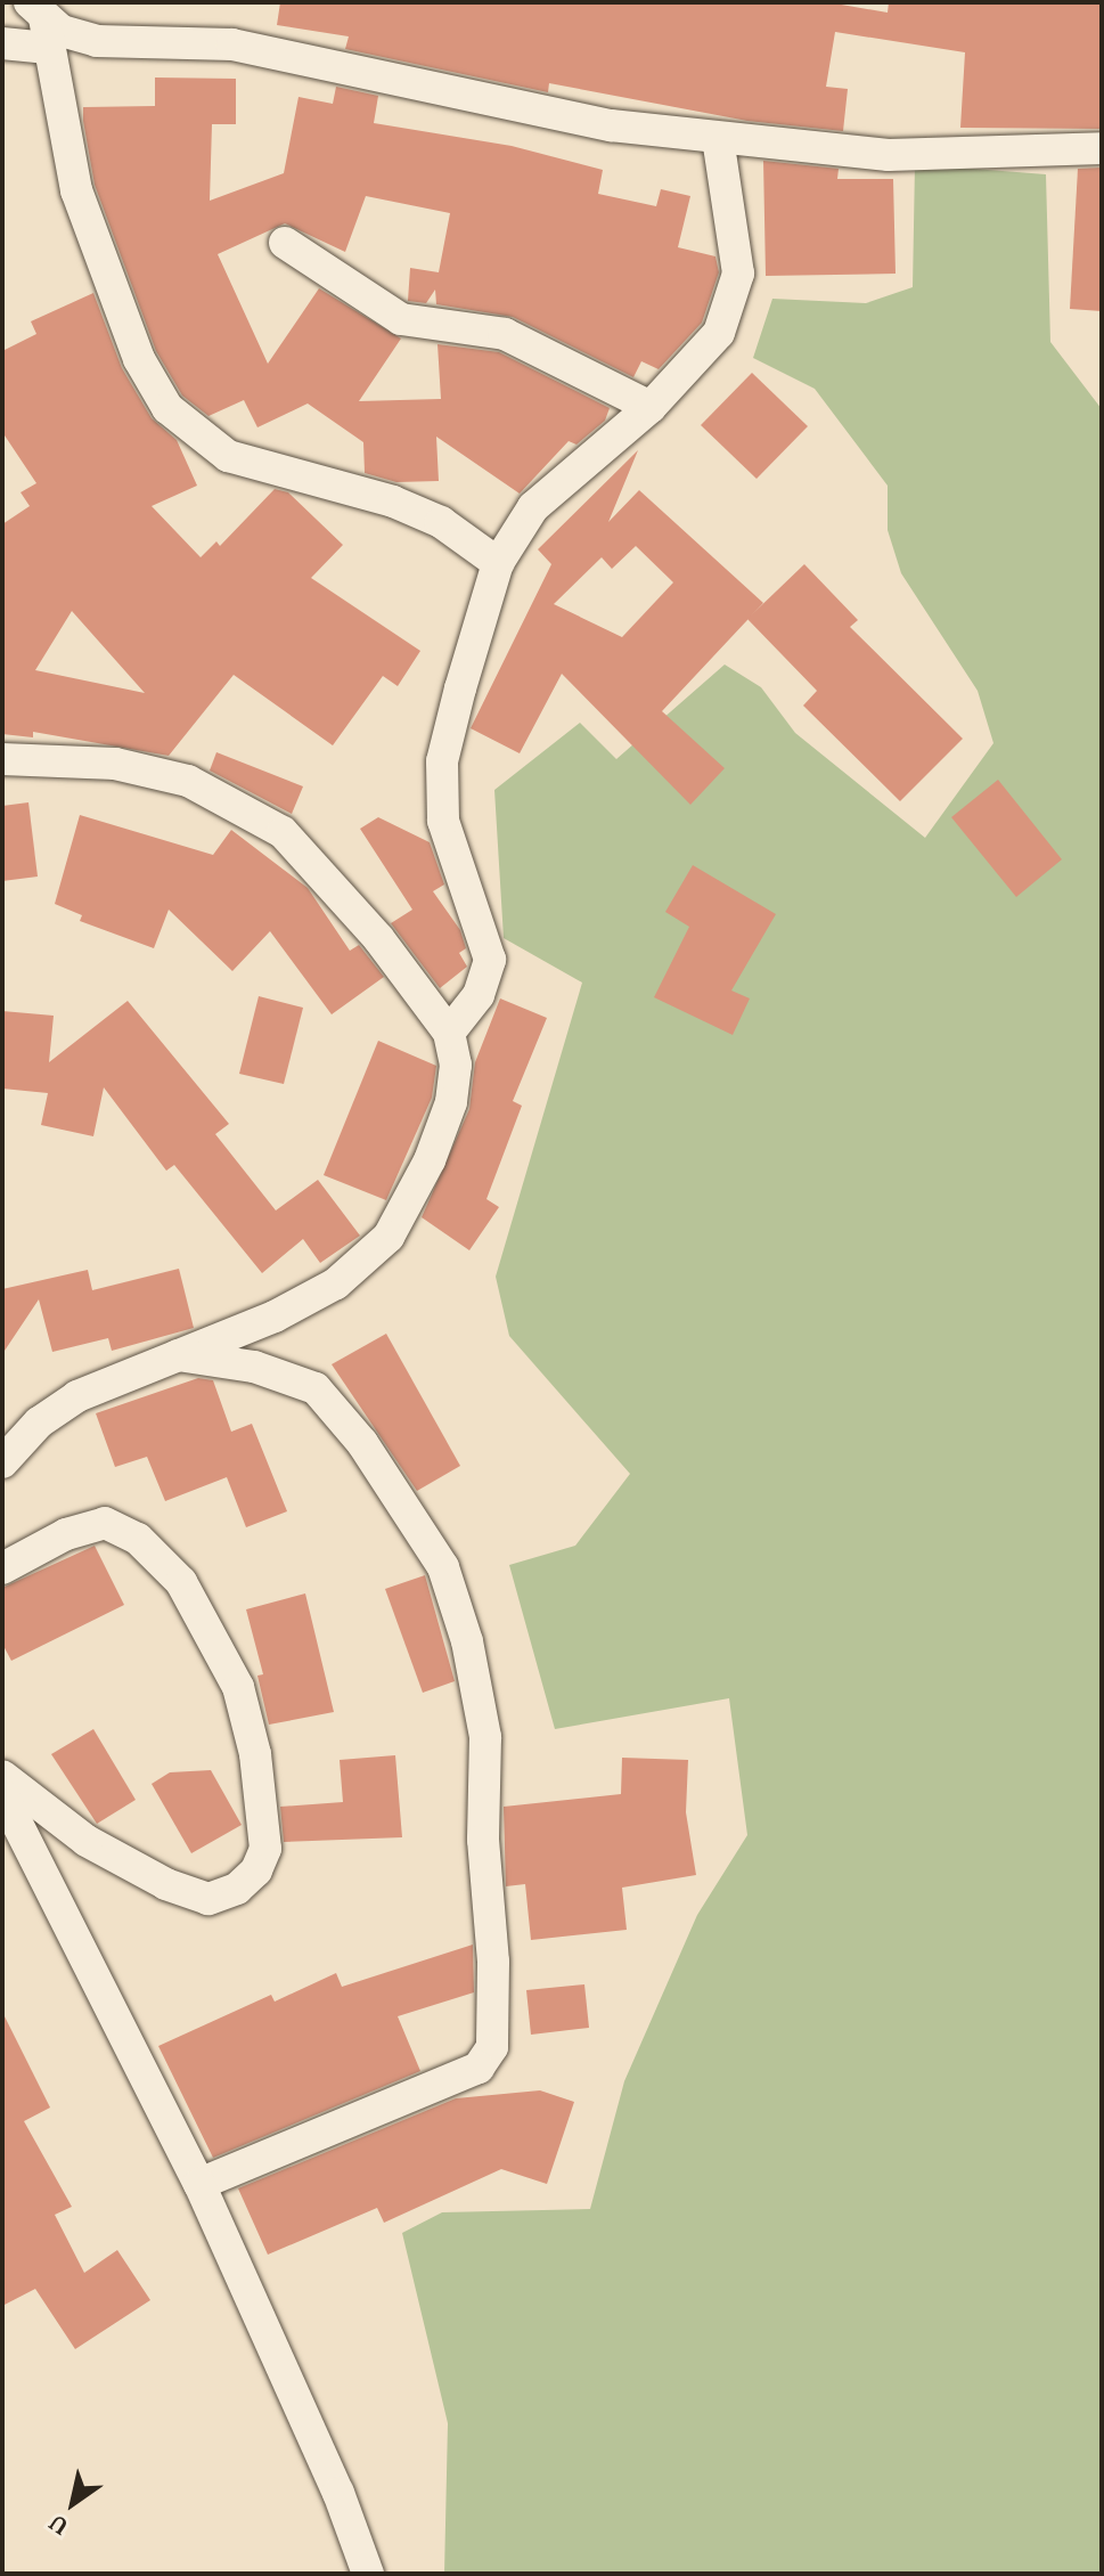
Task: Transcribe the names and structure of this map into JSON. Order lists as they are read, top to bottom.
{
  "north": "bottom left"
}
